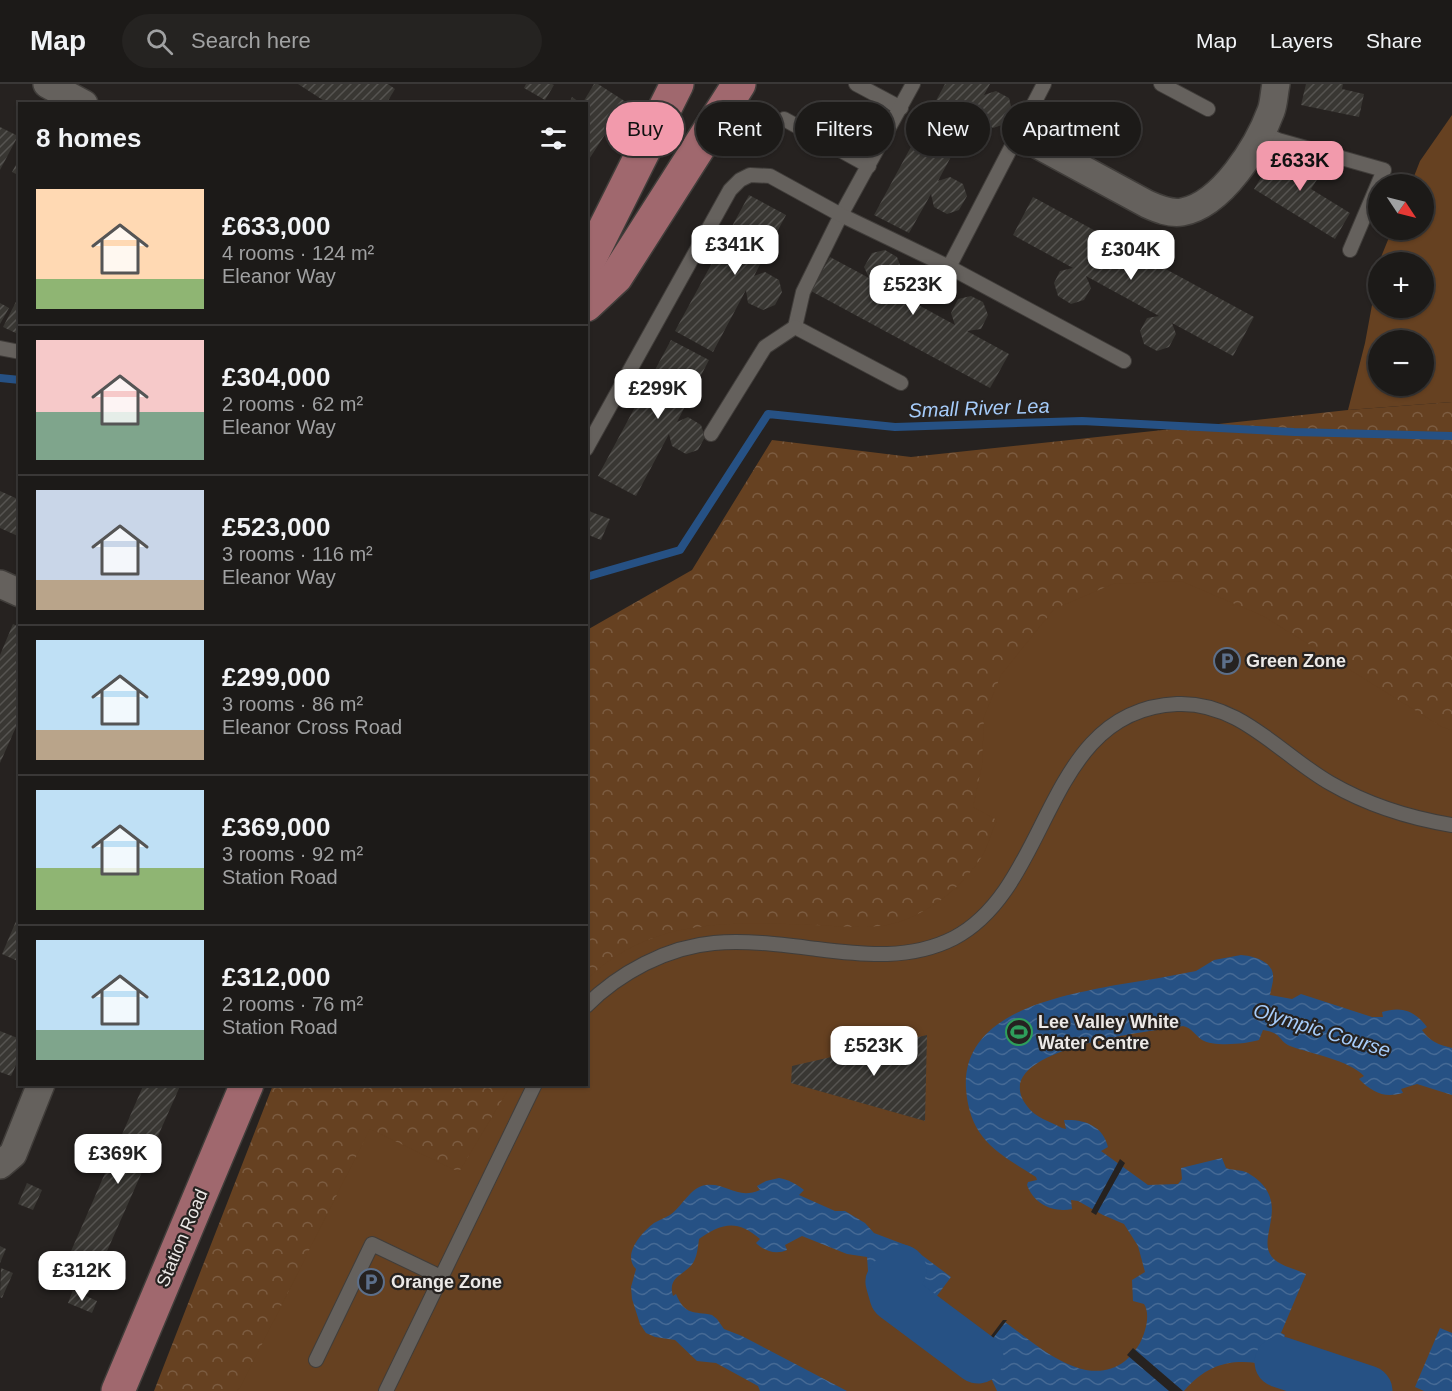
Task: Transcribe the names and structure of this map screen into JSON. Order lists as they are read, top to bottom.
{
  "streets": {
    "main road": ["Station Road"]
  },
  "water": ["Small River Lea", "Olympic Course"],
  "places": {
    "parking": ["Green Zone", "Orange Zone"],
    "sports": ["Lee Valley White Water Centre"]
  },
  "north": "bottom right",
  "page": {
    "header": "Map",
    "search": "Search here",
    "nav": ["Map", "Layers", "Share"],
    "chip": [
      "Buy",
      "Rent",
      "Filters",
      "New",
      "Apartment"
    ],
    "heading": "8 homes",
    "price": [
      "£633K",
      "£341K",
      "£304K",
      "£523K",
      "£299K",
      "£523K",
      "£369K",
      "£312K"
    ],
    "map_buttons": ["+", "−"],
    "list": [
      {
        "name": "£633,000",
        "note": "4 rooms · 124 m² · Eleanor Way"
      },
      {
        "name": "£304,000",
        "note": "2 rooms · 62 m² · Eleanor Way"
      },
      {
        "name": "£523,000",
        "note": "3 rooms · 116 m² · Eleanor Way"
      },
      {
        "name": "£299,000",
        "note": "3 rooms · 86 m² · Eleanor Cross Road"
      },
      {
        "name": "£369,000",
        "note": "3 rooms · 92 m² · Station Road"
      },
      {
        "name": "£312,000",
        "note": "2 rooms · 76 m² · Station Road"
      }
    ]
  }
}
